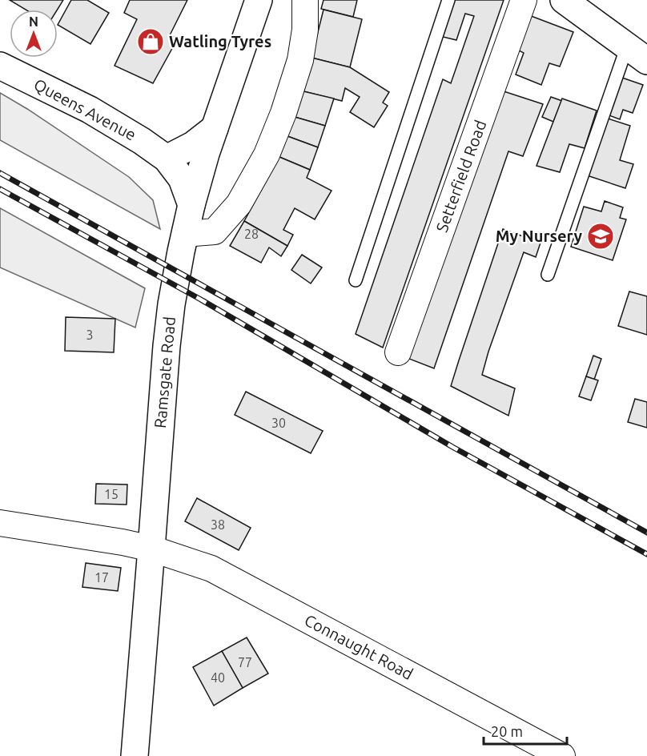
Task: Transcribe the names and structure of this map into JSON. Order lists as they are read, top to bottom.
{
  "streets": {
    "main road": ["Queens Avenue", "Ramsgate Road"],
    "street": ["Setterfield Road", "Connaught Road"]
  },
  "crossings": [
    ["Queens Avenue", "Ramsgate Road"],
    ["Ramsgate Road", "Connaught Road"]
  ],
  "places": {
    "shop": ["Watling Tyres"],
    "school or university": ["My Nursery"]
  },
  "house_numbers": [
    "28",
    "3",
    "30",
    "15",
    "38",
    "17",
    "77",
    "40"
  ],
  "scale_bar": "20 m",
  "north": "top"
}
